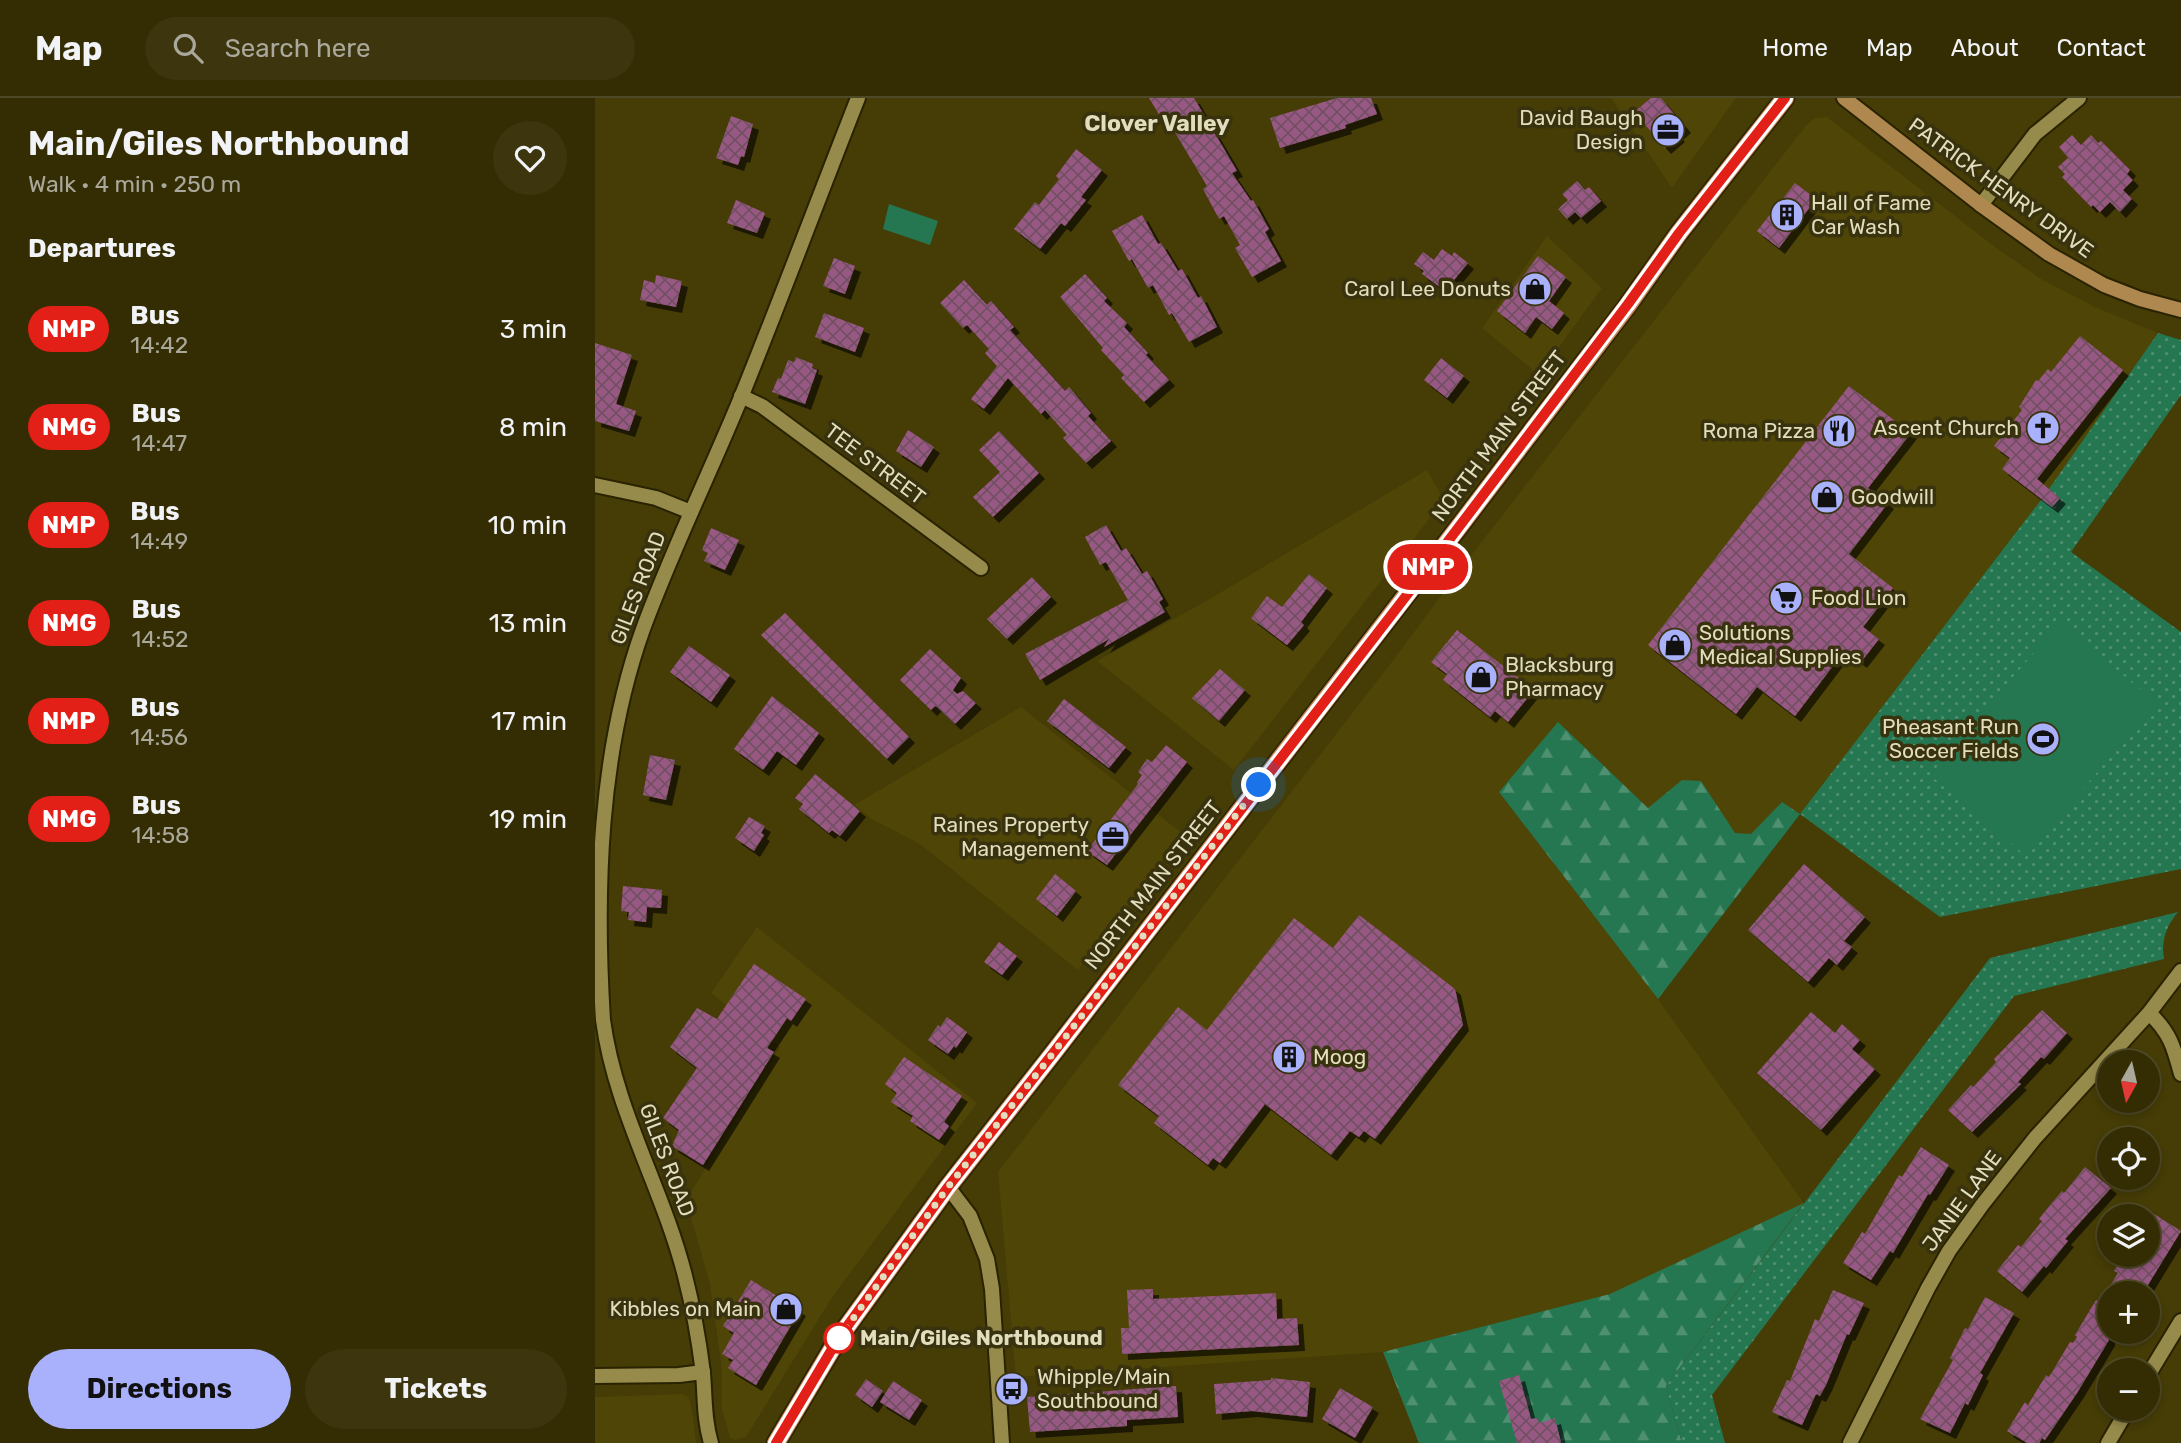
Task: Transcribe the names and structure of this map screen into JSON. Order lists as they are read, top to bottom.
{
  "streets": {
    "main road": ["PATRICK HENRY DRIVE", "NORTH MAIN STREET"],
    "street": ["TEE STREET", "GILES ROAD", "JANIE LANE"]
  },
  "crossings": [
    ["TEE STREET", "GILES ROAD"]
  ],
  "districts": ["Clover Valley"],
  "places": {
    "office": ["David Baugh Design", "Raines Property Management"],
    "building": ["Hall of Fame Car Wash", "Moog"],
    "shop": [
      "Carol Lee Donuts",
      "Goodwill",
      "Solutions Medical Supplies",
      "Blacksburg Pharmacy",
      "Kibbles on Main"
    ],
    "church": ["Ascent Church"],
    "restaurant": ["Roma Pizza"],
    "supermarket": ["Food Lion"],
    "sports": ["Pheasant Run Soccer Fields"],
    "other": ["Main/Giles Northbound"],
    "bus stop": ["Whipple/Main Southbound"]
  },
  "lines": ["bus line NMP"],
  "north": "bottom",
  "page": {
    "header": "Map",
    "search": "Search here",
    "nav": [
      "Home",
      "Map",
      "About",
      "Contact"
    ],
    "heading": [
      ["Main/Giles Northbound", "Walk · 4 min · 250 m"],
      "Departures"
    ],
    "on_map": "NMP",
    "list": [
      {
        "mark": "NMP",
        "name": "Bus",
        "note": "14:42",
        "value": "3 min"
      },
      {
        "mark": "NMG",
        "name": "Bus",
        "note": "14:47",
        "value": "8 min"
      },
      {
        "mark": "NMP",
        "name": "Bus",
        "note": "14:49",
        "value": "10 min"
      },
      {
        "mark": "NMG",
        "name": "Bus",
        "note": "14:52",
        "value": "13 min"
      },
      {
        "mark": "NMP",
        "name": "Bus",
        "note": "14:56",
        "value": "17 min"
      },
      {
        "mark": "NMG",
        "name": "Bus",
        "note": "14:58",
        "value": "19 min"
      }
    ],
    "map_buttons": ["+", "−"],
    "buttons": ["Directions", "Tickets"]
  }
}
